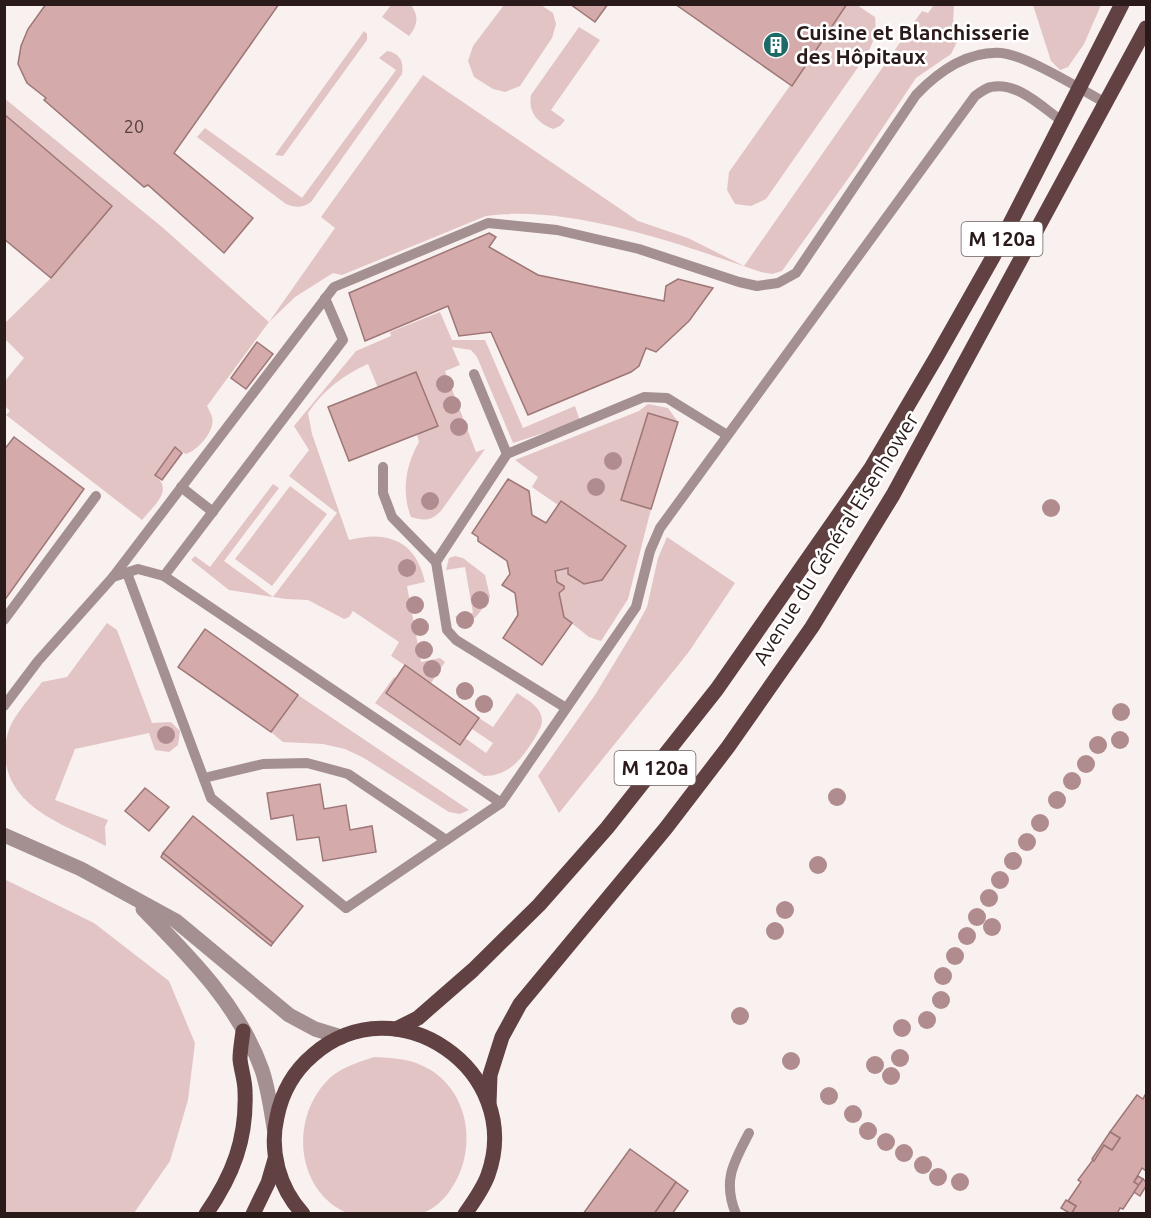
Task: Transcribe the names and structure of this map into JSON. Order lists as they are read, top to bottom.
{
  "streets": {
    "main road": ["M 120a", "Avenue du Général Eisenhower"]
  },
  "places": {
    "building": ["Cuisine et Blanchisserie des Hôpitaux"]
  },
  "house_numbers": ["20"]
}
